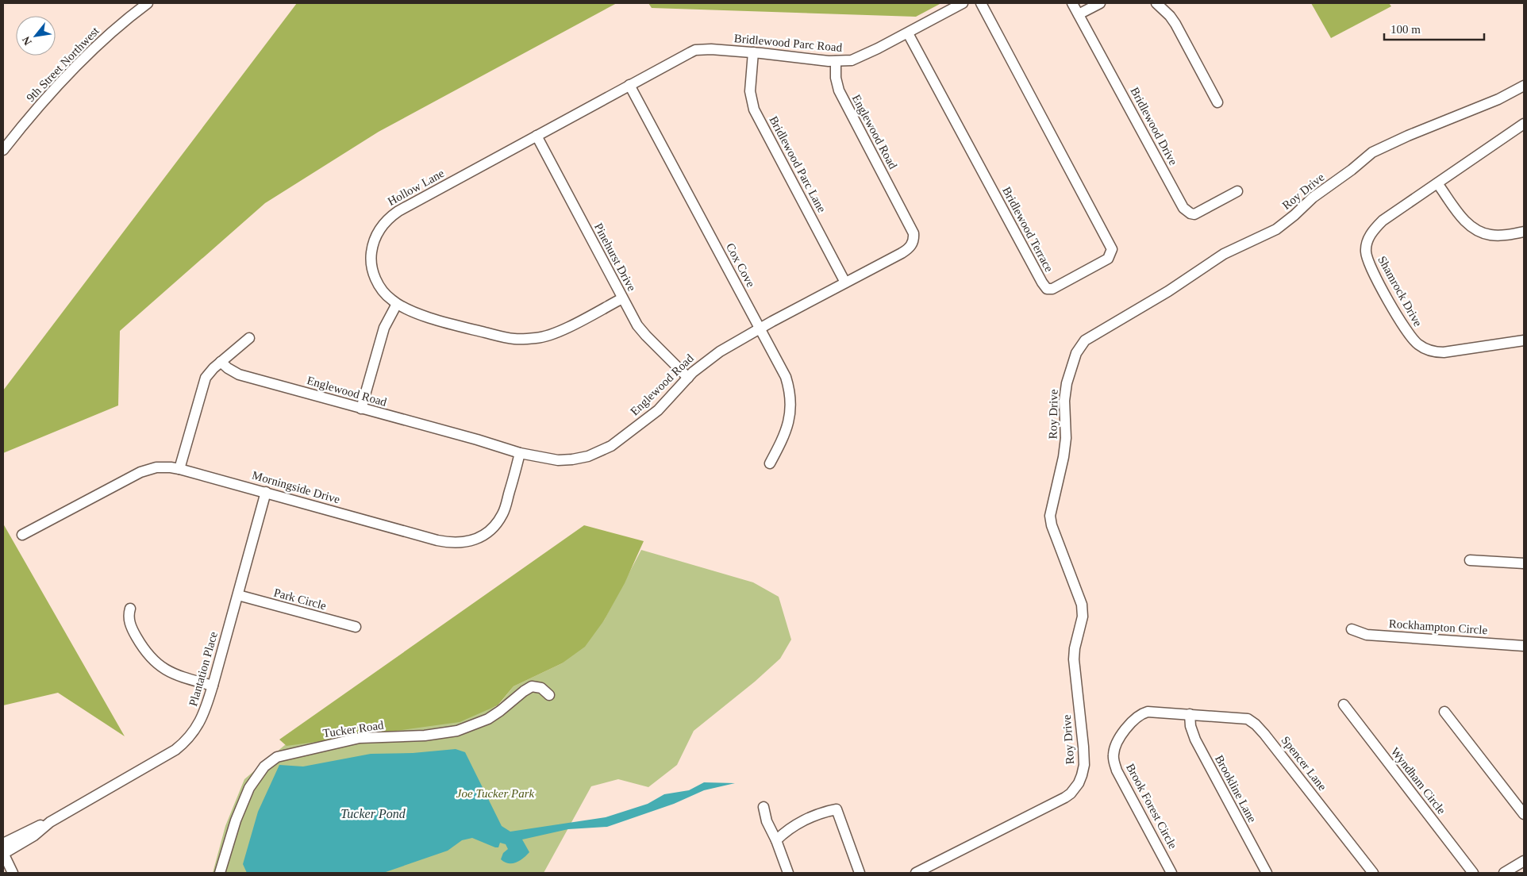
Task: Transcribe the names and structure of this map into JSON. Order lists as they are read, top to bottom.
{
  "streets": {
    "street": [
      "Bridlewood Parc Road",
      "9th Street Northwest",
      "Bridlewood Drive",
      "Englewood Road",
      "Bridlewood Parc Lane",
      "Hollow Lane",
      "Roy Drive",
      "Bridlewood Terrace",
      "Pinehurst Drive",
      "Cox Cove",
      "Shamrock Drive",
      "Morningside Drive",
      "Park Circle",
      "Rockhampton Circle",
      "Plantation Place",
      "Tucker Road",
      "Spencer Lane",
      "Wyndham Circle",
      "Brookline Lane",
      "Brook Forest Circle"
    ]
  },
  "crossings": [
    ["Bridlewood Parc Road", "Englewood Road"],
    ["Bridlewood Parc Road", "Bridlewood Parc Lane"],
    ["Bridlewood Parc Road", "Hollow Lane"],
    ["Bridlewood Parc Road", "Bridlewood Terrace"],
    ["Bridlewood Parc Road", "Cox Cove"],
    ["Englewood Road", "Bridlewood Parc Lane"],
    ["Englewood Road", "Pinehurst Drive"],
    ["Englewood Road", "Cox Cove"],
    ["Englewood Road", "Morningside Drive"],
    ["Hollow Lane", "Pinehurst Drive"],
    ["Hollow Lane", "Cox Cove"],
    ["Morningside Drive", "Plantation Place"],
    ["Park Circle", "Plantation Place"],
    ["Spencer Lane", "Brookline Lane"],
    ["Spencer Lane", "Brook Forest Circle"],
    ["Brookline Lane", "Brook Forest Circle"]
  ],
  "water": ["Tucker Pond"],
  "parks": ["Joe Tucker Park"],
  "scale_bar": "100 m",
  "north": "bottom left"
}
